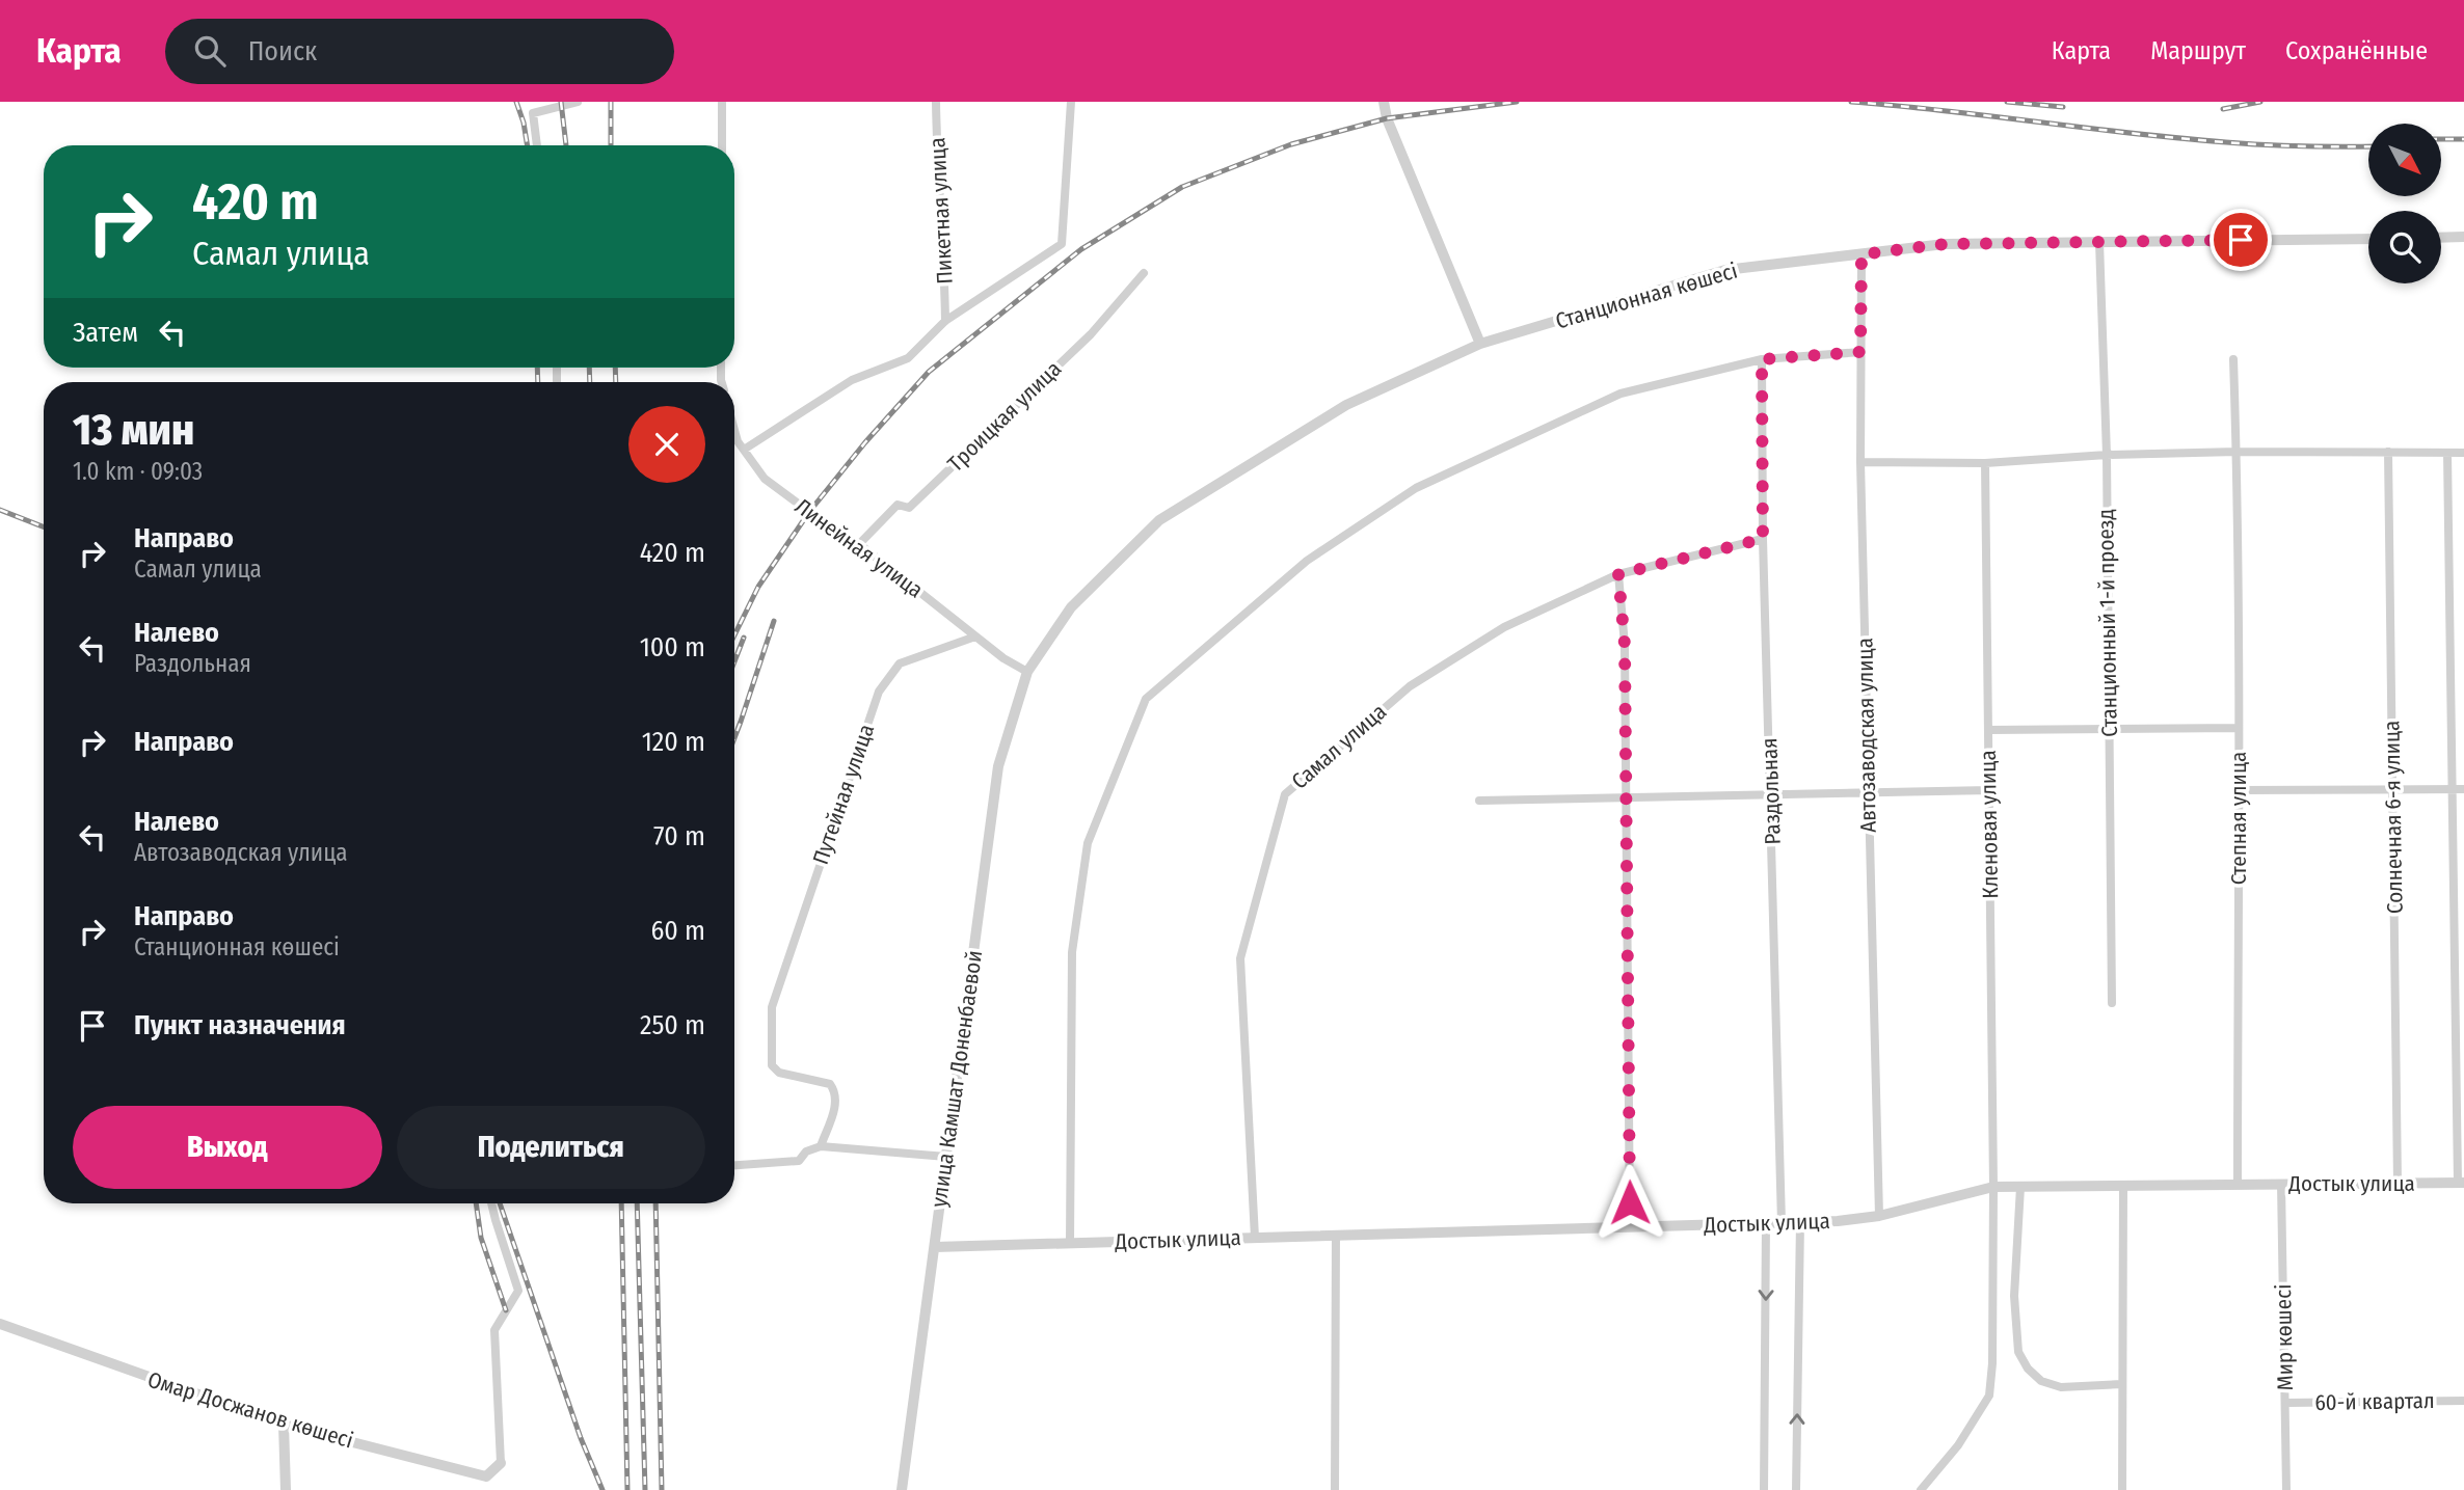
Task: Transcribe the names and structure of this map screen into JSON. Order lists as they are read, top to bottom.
{
  "streets": {
    "street": [
      "Пикетная улица",
      "Станционная көшесі",
      "Троицкая улица",
      "Линейная улица",
      "Станционный 1-й проезд",
      "Автозаводская улица",
      "Самал улица",
      "Раздольная",
      "Путейная улица",
      "Солнечная 6-я улица",
      "Степная улица",
      "Кленовая улица",
      "улица Камшат Доненбаевой",
      "Достык улица",
      "Мир көшесі",
      "60-й квартал",
      "Омар Досжанов көшесі"
    ]
  },
  "crossings": [
    ["Станционная көшесі", "Линейная улица"],
    ["Станционная көшесі", "Станционный 1-й проезд"],
    ["Станционная көшесі", "Автозаводская улица"],
    ["Станционная көшесі", "улица Камшат Доненбаевой"],
    ["Троицкая улица", "Линейная улица"],
    ["Линейная улица", "Путейная улица"],
    ["Линейная улица", "улица Камшат Доненбаевой"],
    ["Автозаводская улица", "Достык улица"],
    ["Самал улица", "Раздольная"],
    ["Самал улица", "Достык улица"],
    ["Раздольная", "Достык улица"],
    ["Солнечная 6-я улица", "Достык улица"],
    ["Степная улица", "Достык улица"],
    ["Кленовая улица", "Достык улица"],
    ["улица Камшат Доненбаевой", "Достык улица"],
    ["Достык улица", "Мир көшесі"],
    ["Мир көшесі", "60-й квартал"]
  ],
  "north": "bottom right",
  "page": {
    "header": "Карта",
    "search": "Поиск",
    "nav": ["Карта", "Маршрут", "Сохранённые"],
    "turn": ["420 m", "Самал улица"],
    "then": "Затем",
    "heading": ["13 мин", "1.0 km · 09:03"],
    "list": [
      {
        "name": "Направо",
        "note": "Самал улица",
        "value": "420 m"
      },
      {
        "name": "Налево",
        "note": "Раздольная",
        "value": "100 m"
      },
      {
        "name": "Направо",
        "value": "120 m"
      },
      {
        "name": "Налево",
        "note": "Автозаводская улица",
        "value": "70 m"
      },
      {
        "name": "Направо",
        "note": "Станционная көшесі",
        "value": "60 m"
      },
      {
        "name": "Пункт назначения",
        "value": "250 m"
      }
    ],
    "buttons": ["Выход", "Поделиться"]
  }
}
